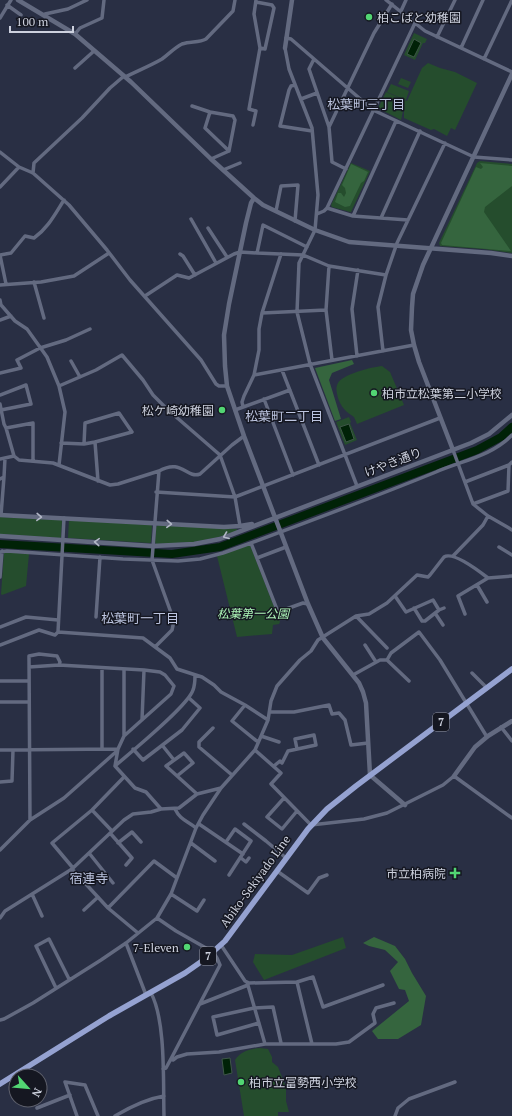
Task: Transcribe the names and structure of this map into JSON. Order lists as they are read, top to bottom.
{
  "streets": {
    "main road": ["7", "Abiko-Sekiyado Line"],
    "street": ["けやき通り"]
  },
  "districts": [
    "松葉町三丁目",
    "松葉町二丁目",
    "松葉町一丁目",
    "宿連寺"
  ],
  "parks": ["松葉第一公園"],
  "places": {
    "other": [
      "柏こばと幼稚園",
      "柏市立松葉第二小学校",
      "松ケ崎幼稚園",
      "7-Eleven",
      "柏市立富勢西小学校"
    ],
    "health": ["市立柏病院"]
  },
  "scale_bar": "100 m",
  "north": "bottom right"
}
